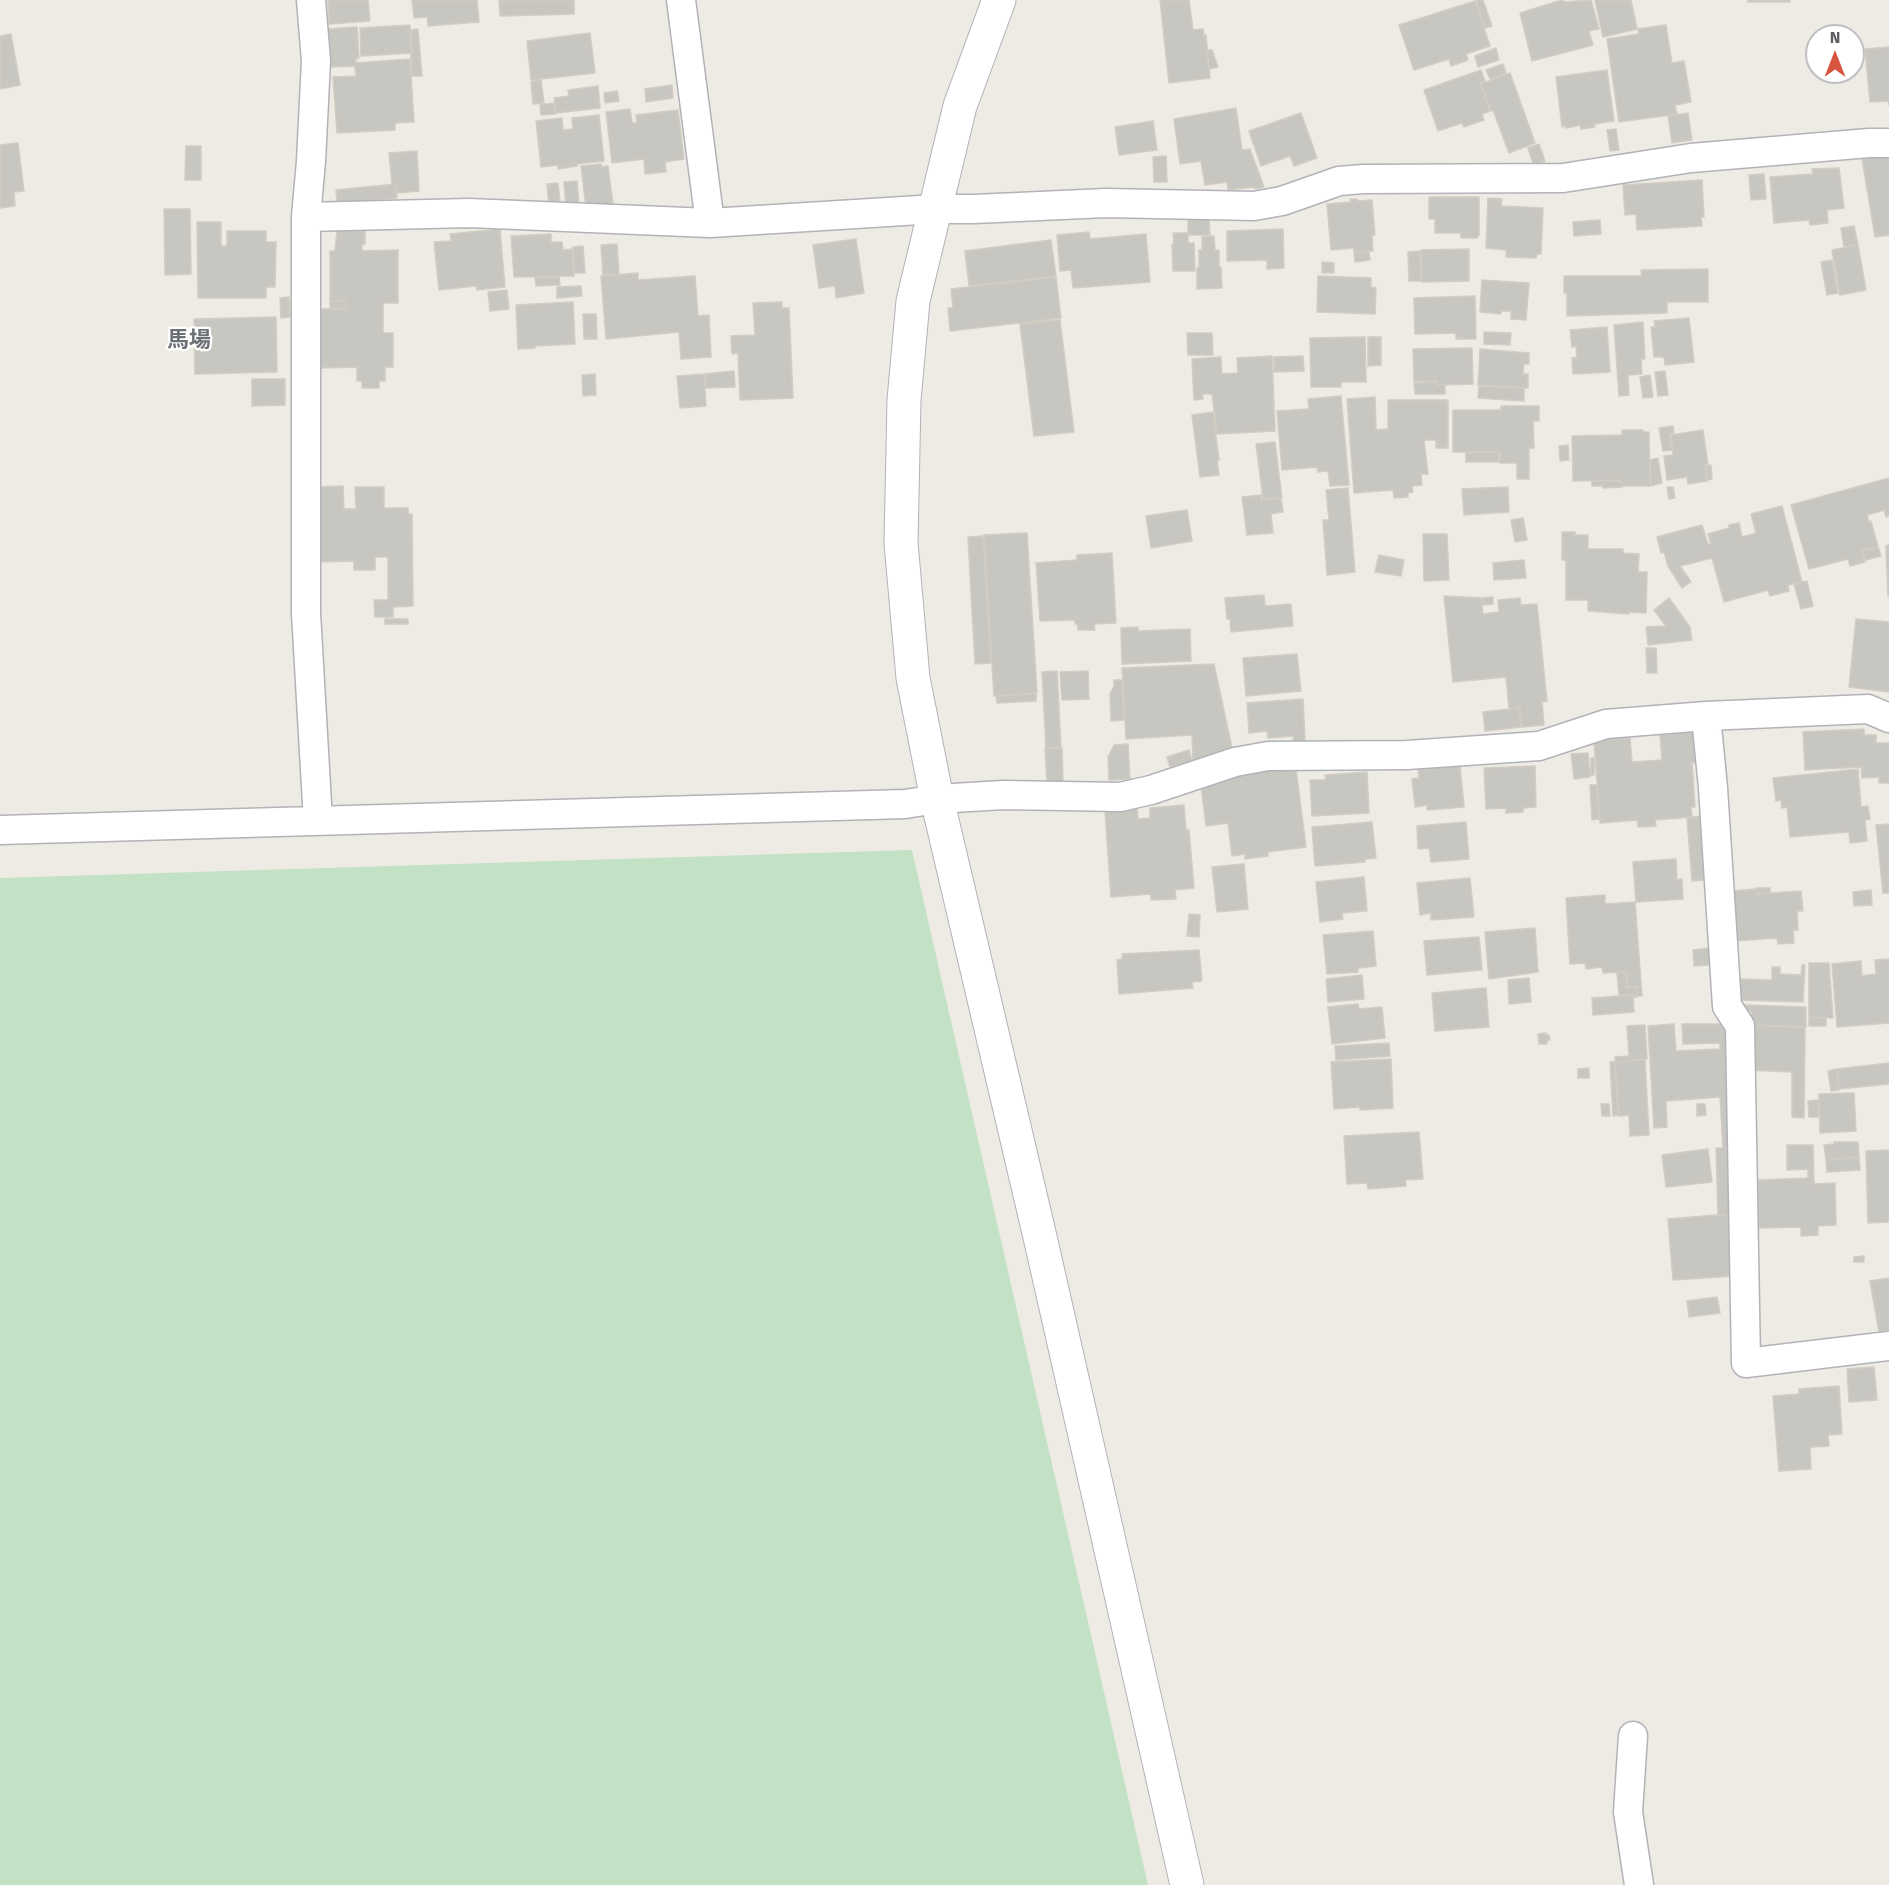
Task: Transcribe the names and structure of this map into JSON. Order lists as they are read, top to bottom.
{
  "districts": ["馬場"],
  "north": "top"
}
